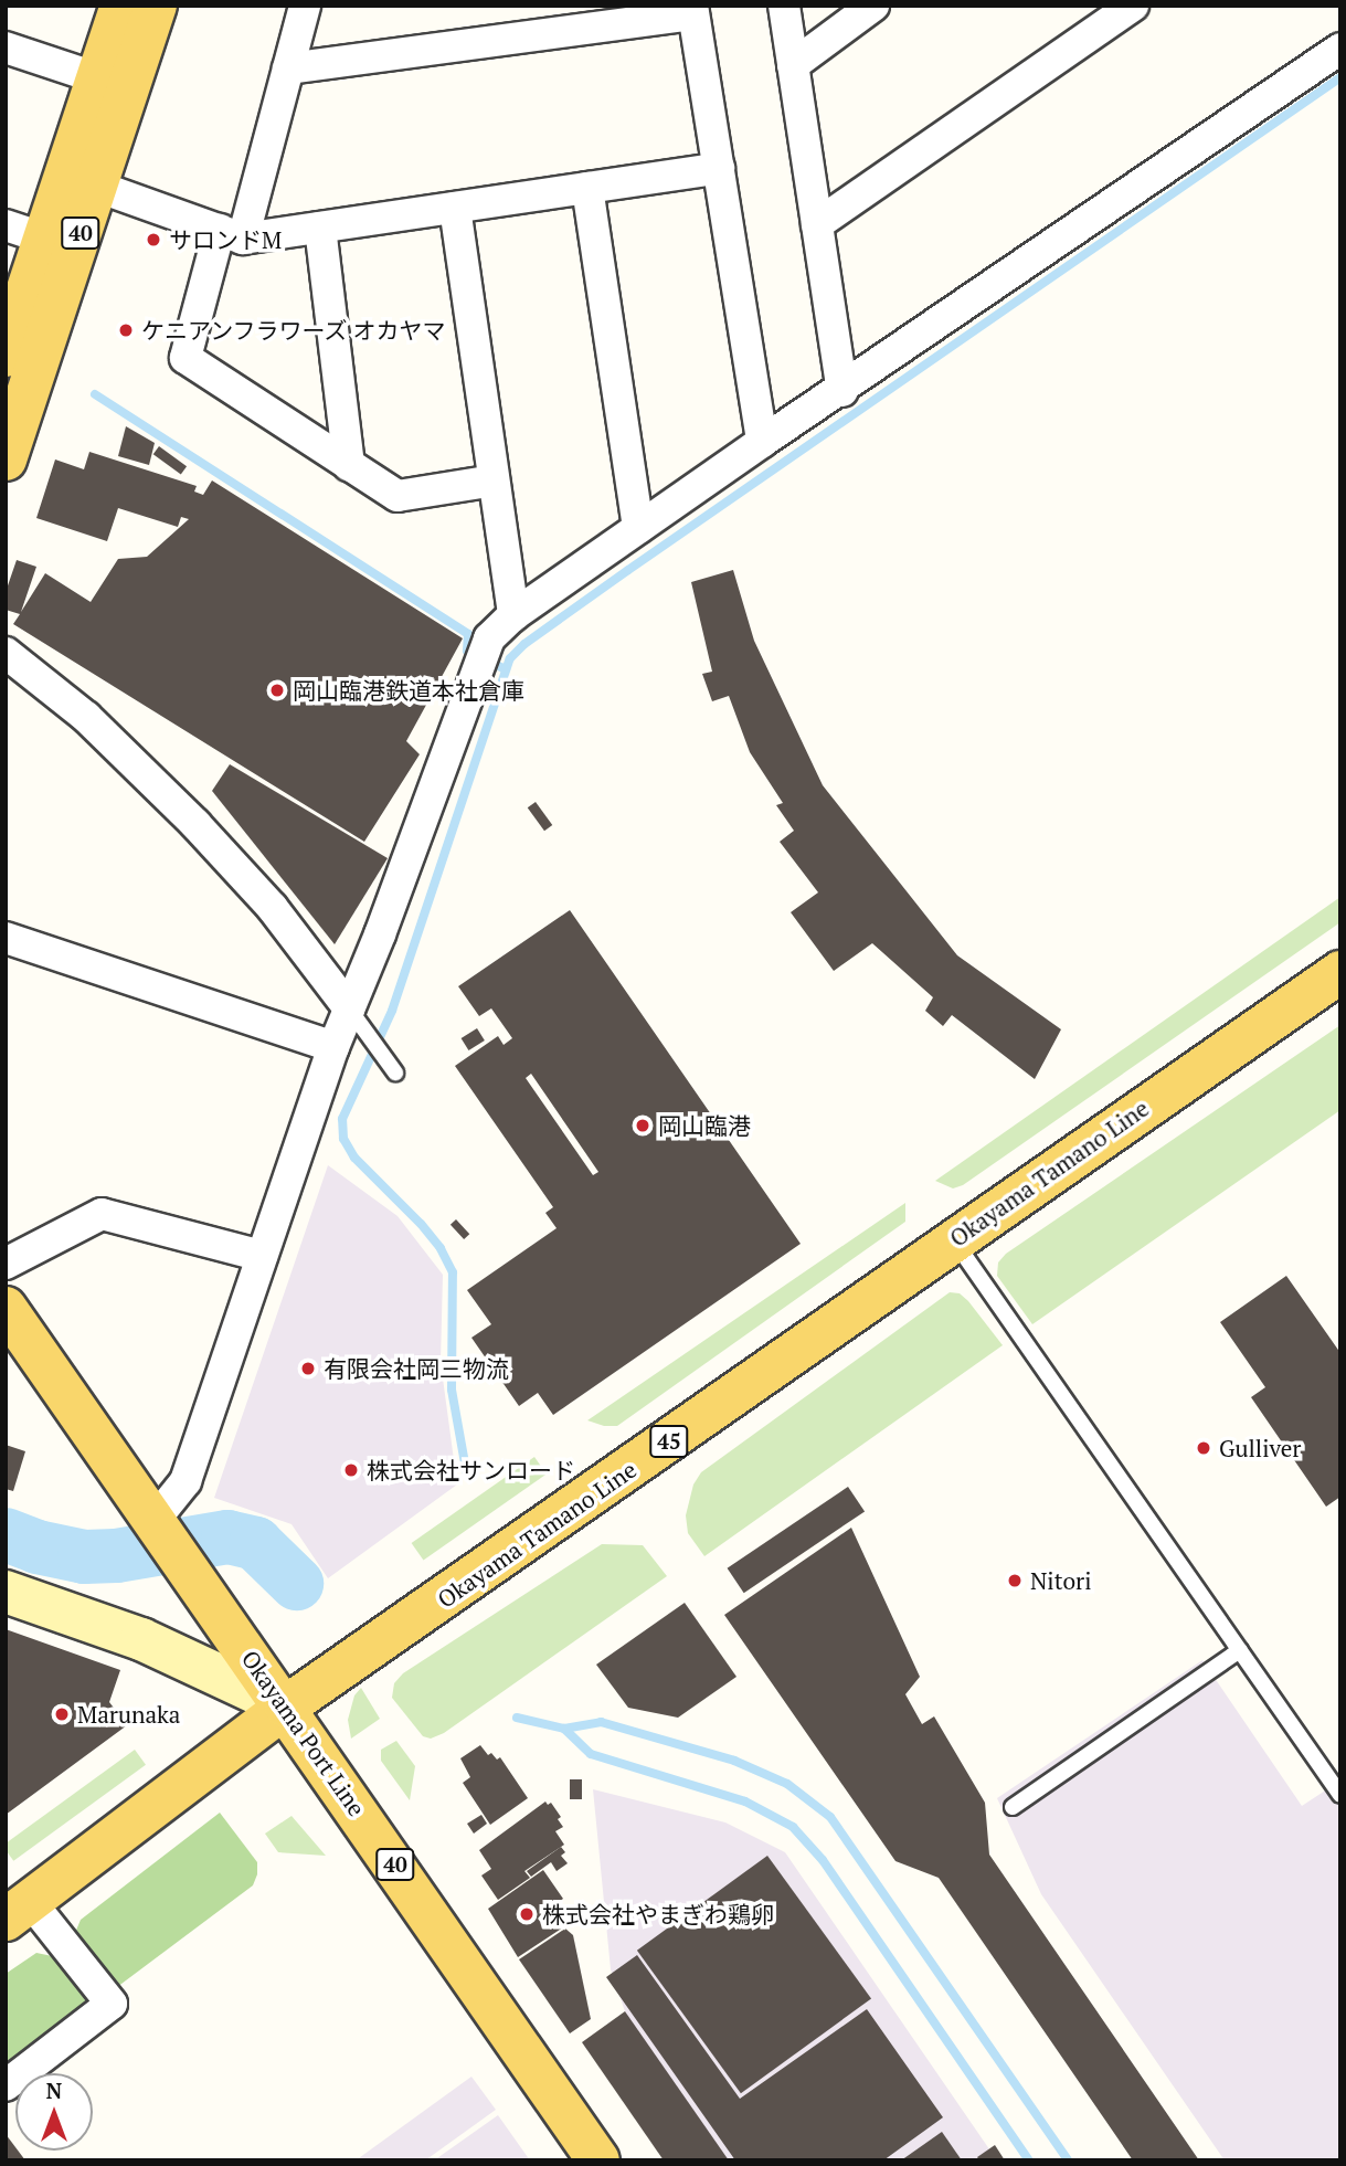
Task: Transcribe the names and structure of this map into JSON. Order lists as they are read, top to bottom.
{
  "streets": {
    "main road": [
      "40",
      "Okayama Tamano Line",
      "45",
      "Okayama Port Line"
    ]
  },
  "crossings": [
    ["Okayama Tamano Line", "Okayama Port Line"]
  ],
  "places": [
    "サロンドM",
    "ケニアンフラワーズ オカヤマ",
    "岡山臨港鉄道本社倉庫",
    "岡山臨港",
    "有限会社岡三物流",
    "Gulliver",
    "株式会社サンロード",
    "Nitori",
    "Marunaka",
    "株式会社やまぎわ鶏卵"
  ],
  "north": "top"
}
